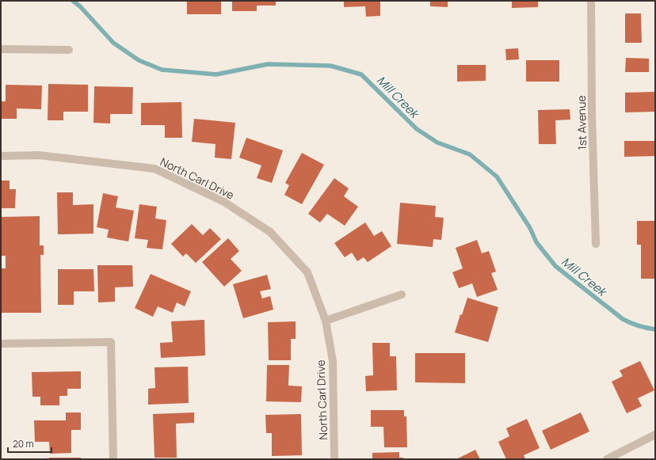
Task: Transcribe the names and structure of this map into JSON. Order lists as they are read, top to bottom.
{
  "streets": {
    "street": ["1st Avenue", "North Carl Drive"]
  },
  "water": ["Mill Creek"],
  "scale_bar": "20 m"
}
